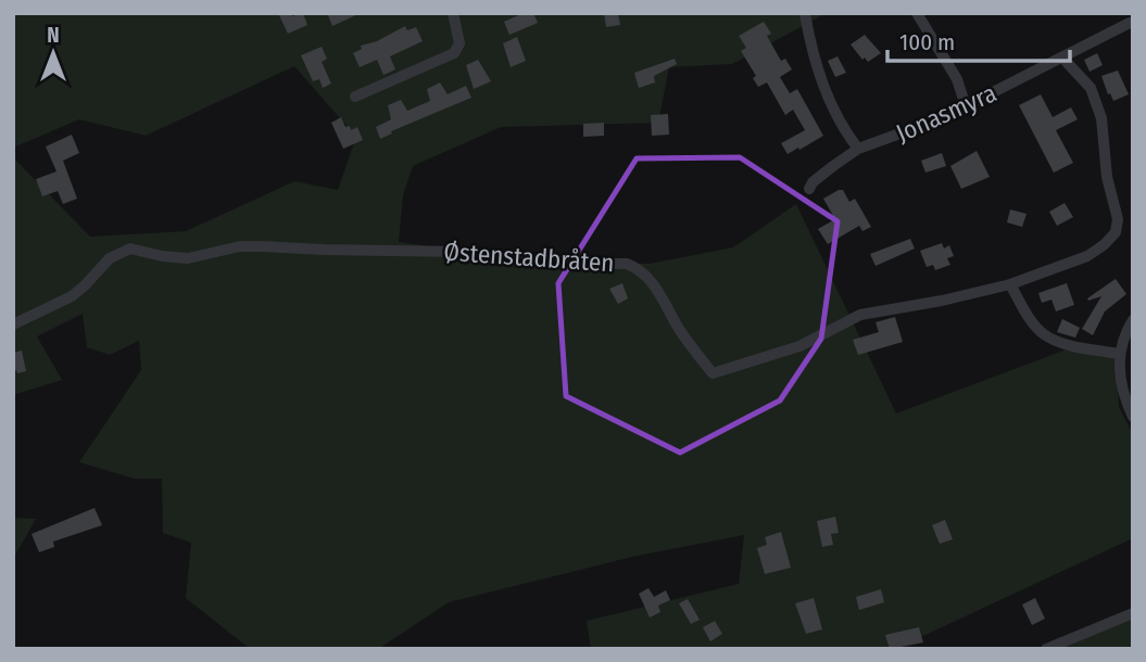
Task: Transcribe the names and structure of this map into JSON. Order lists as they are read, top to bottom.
{
  "streets": {
    "street": ["Jonasmyra", "Østenstadbråten"]
  },
  "crossings": [
    ["Jonasmyra", "Østenstadbråten"]
  ],
  "scale_bar": "100 m",
  "north": "top"
}
